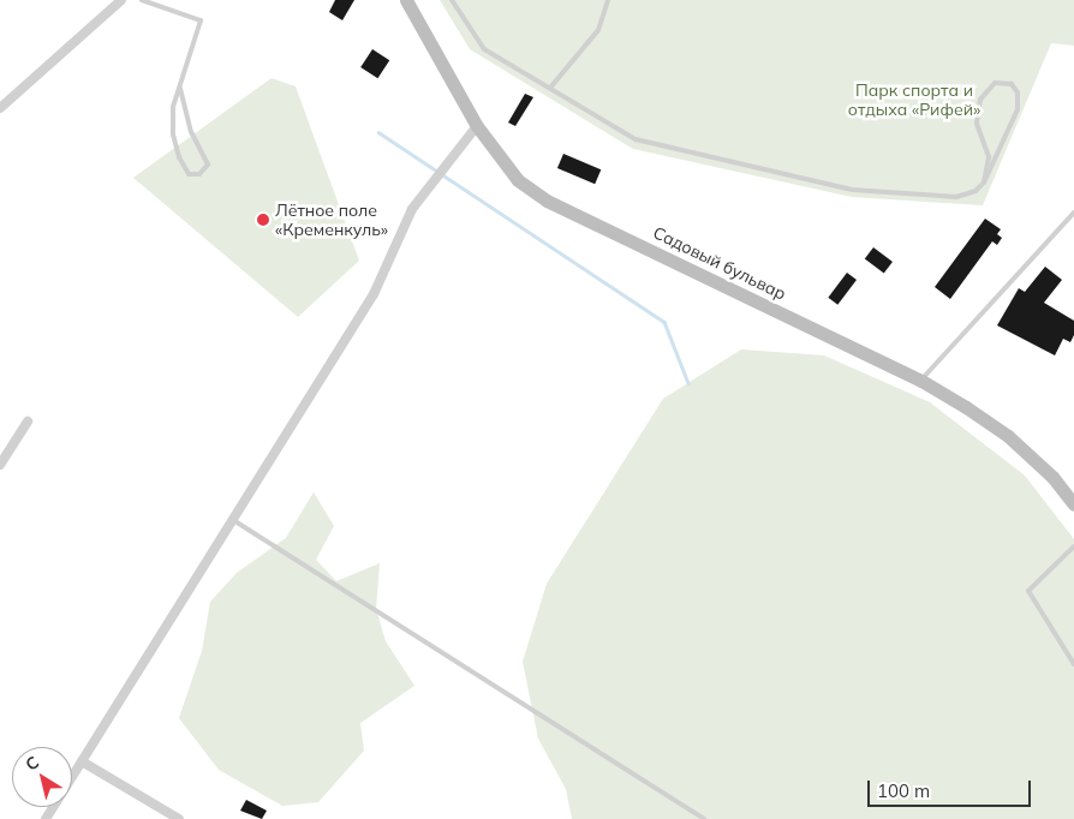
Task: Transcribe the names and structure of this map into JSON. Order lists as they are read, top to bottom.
{
  "streets": {
    "street": ["Садовый бульвар"]
  },
  "parks": ["Парк спорта и отдыха «Рифей»"],
  "places": ["Лётное поле «Кременкуль»"],
  "scale_bar": "100 m",
  "north": "top left"
}
